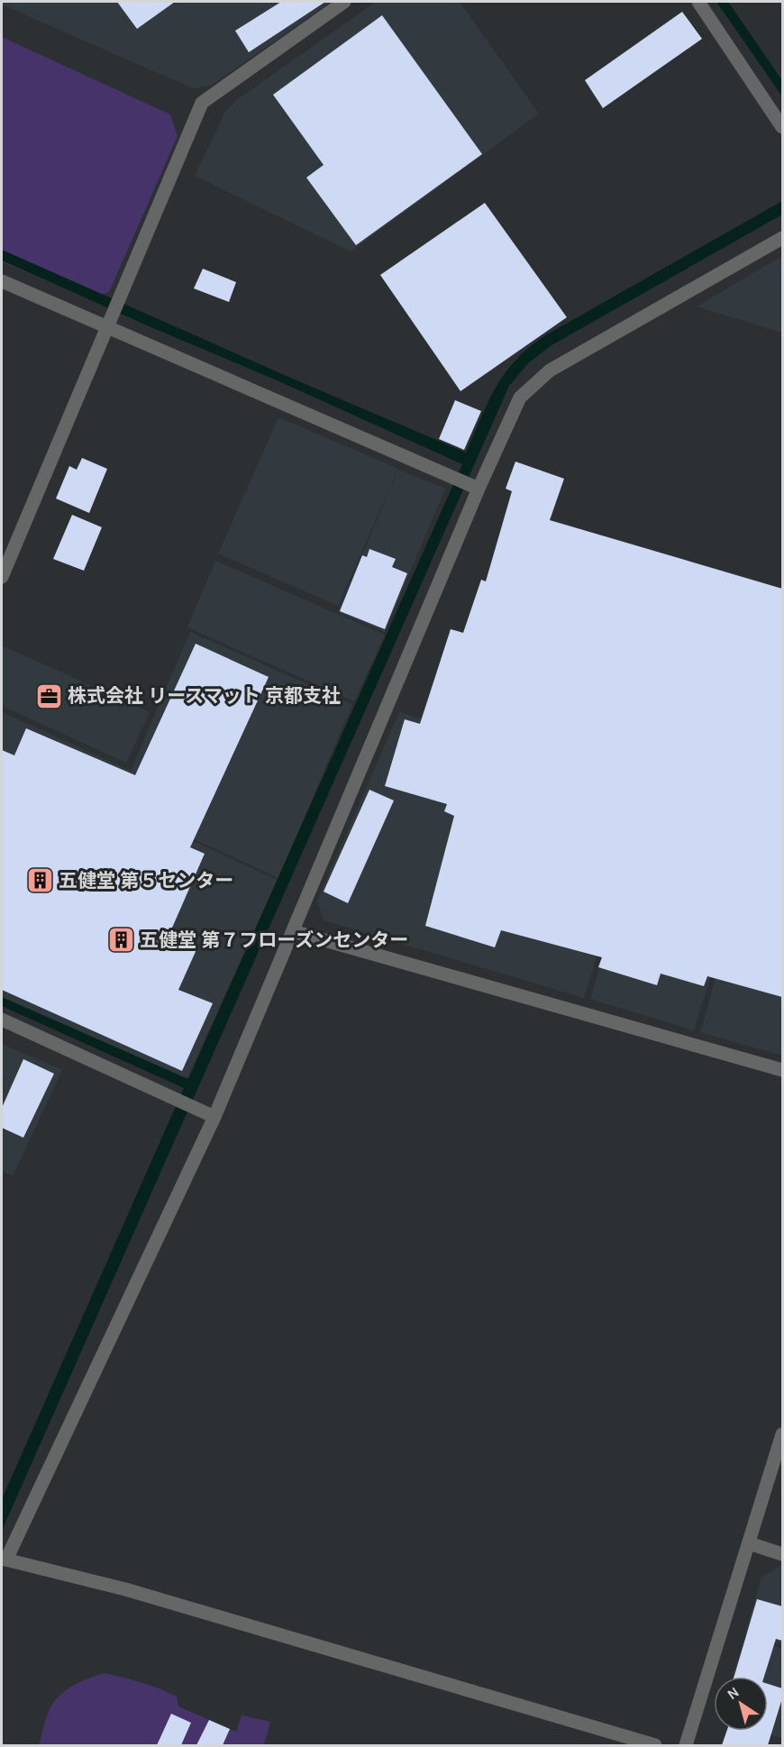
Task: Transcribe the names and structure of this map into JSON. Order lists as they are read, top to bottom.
{
  "places": {
    "office": ["株式会社 リースマット 京都支社"],
    "building": ["五健堂 第５センター", "五健堂 第７フローズンセンター"]
  },
  "north": "top left"
}
